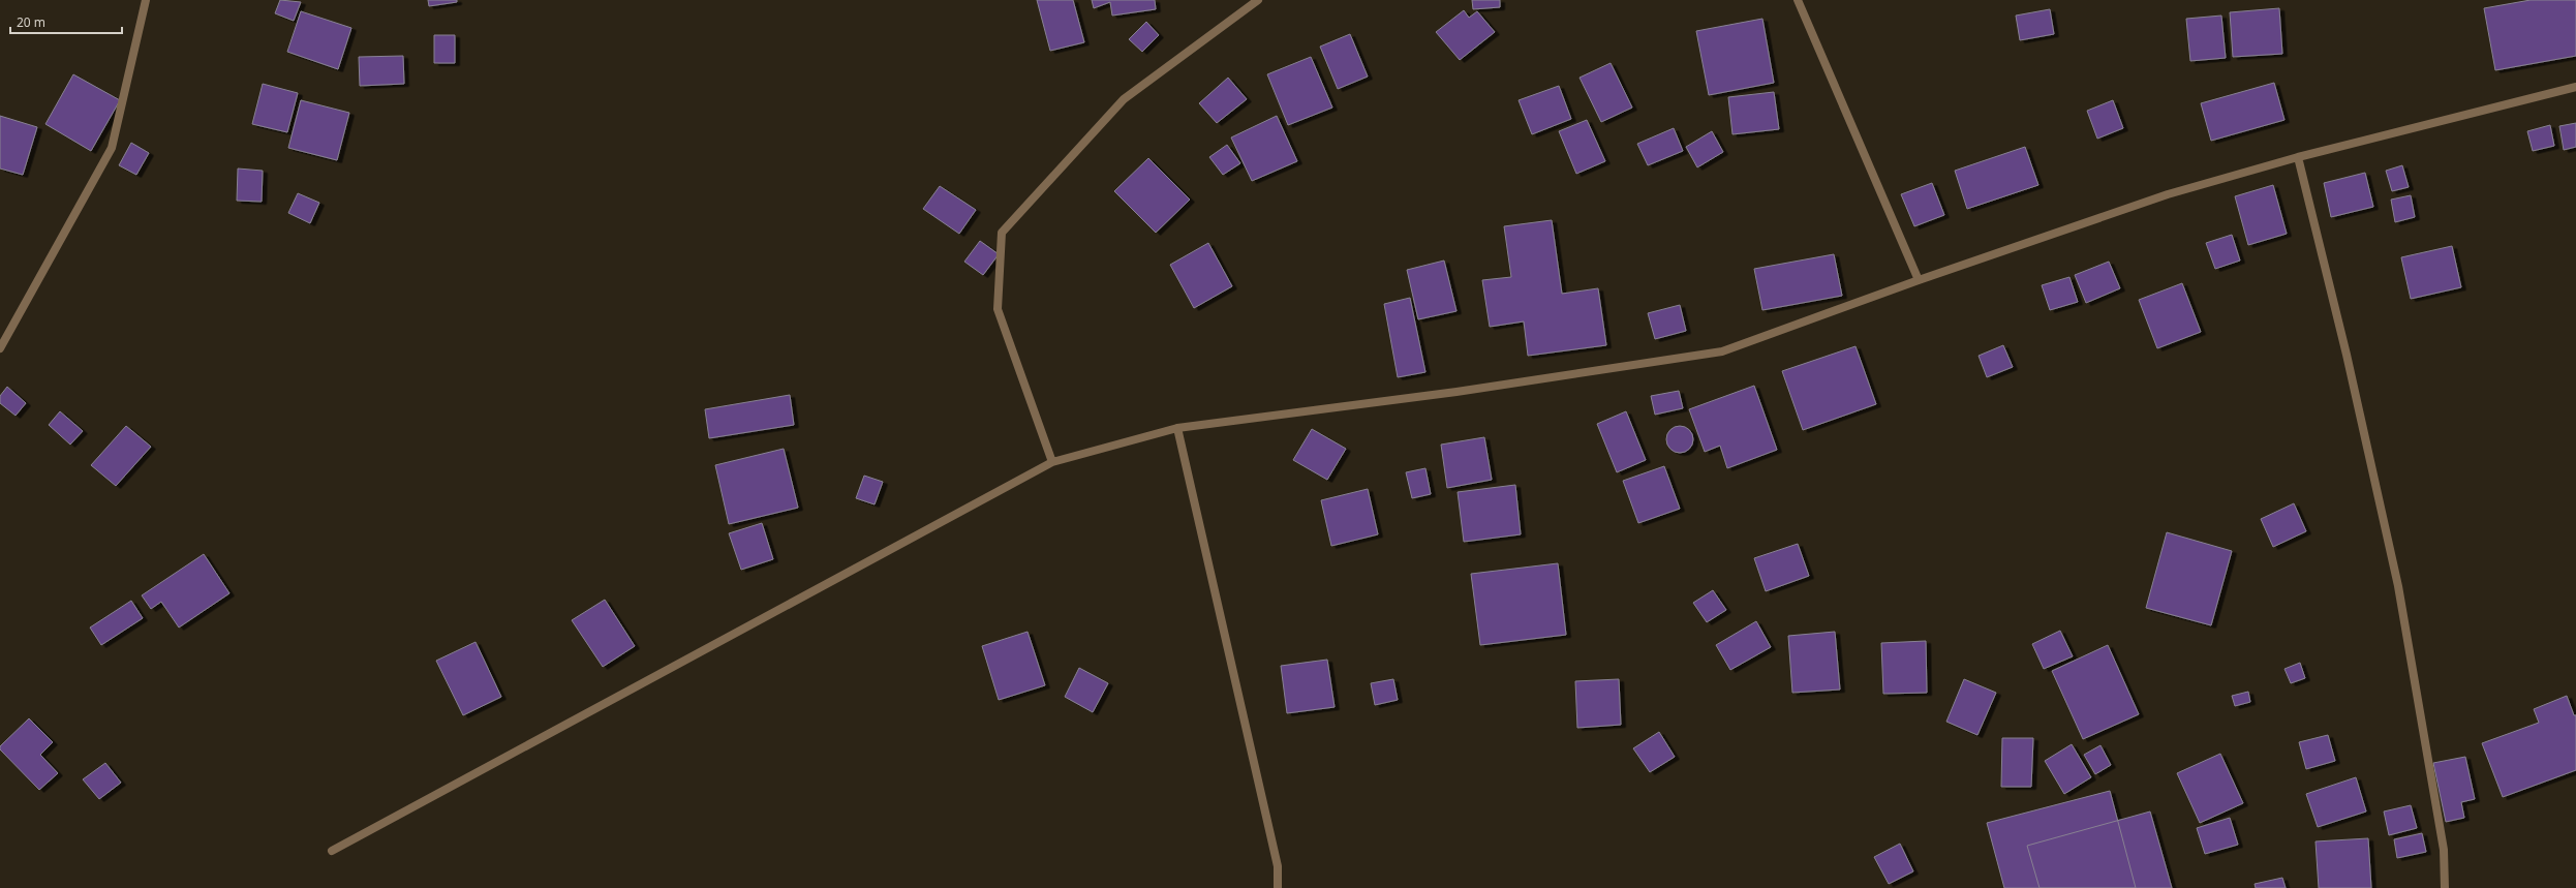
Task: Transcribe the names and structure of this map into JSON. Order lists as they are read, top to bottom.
{
  "scale_bar": "20 m"
}
